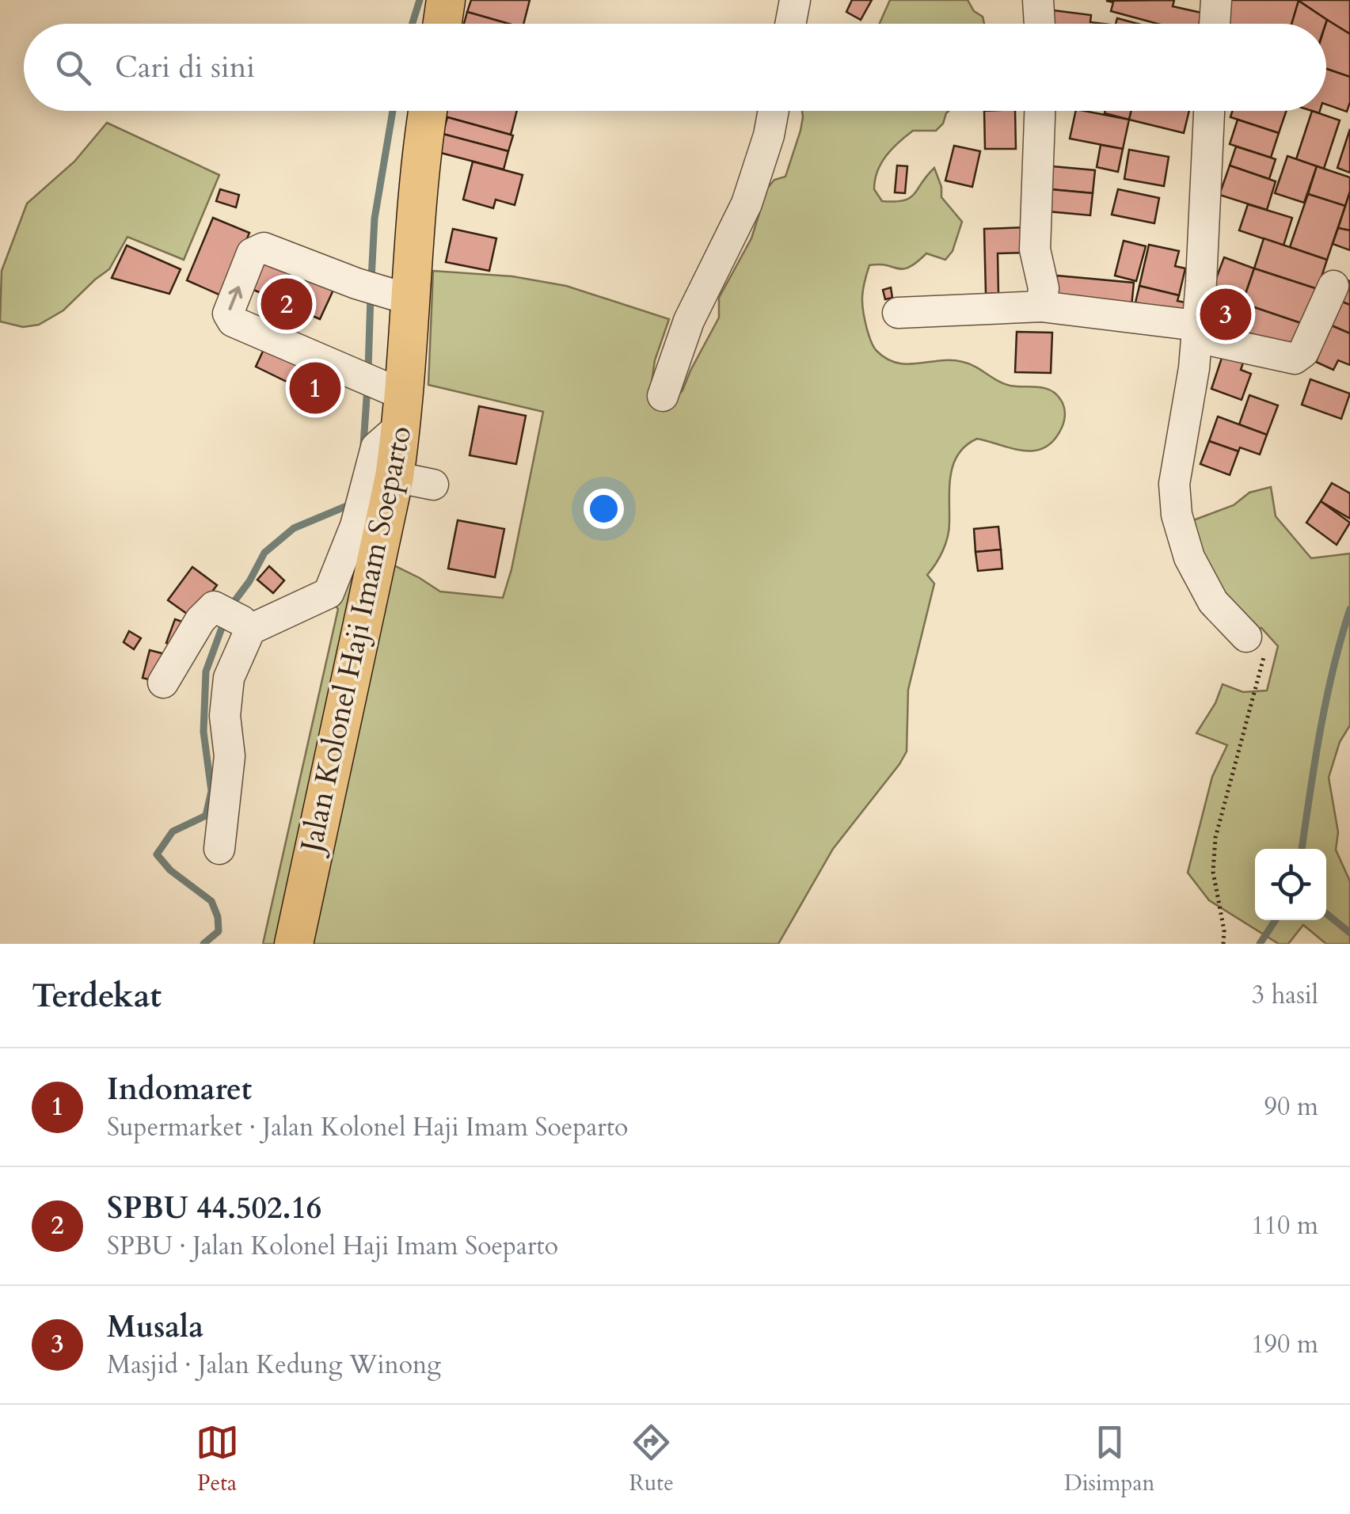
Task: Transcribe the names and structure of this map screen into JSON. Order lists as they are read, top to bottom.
{
  "streets": {
    "main road": ["Jalan Kolonel Haji Imam Soeparto"]
  },
  "page": {
    "search": "Cari di sini",
    "pins": ["2", "3", "1"],
    "heading": ["Terdekat", "3 hasil"],
    "list": [
      {
        "mark": "1",
        "name": "Indomaret",
        "note": "Supermarket · Jalan Kolonel Haji Imam Soeparto",
        "value": "90 m"
      },
      {
        "mark": "2",
        "name": "SPBU 44.502.16",
        "note": "SPBU · Jalan Kolonel Haji Imam Soeparto",
        "value": "110 m"
      },
      {
        "mark": "3",
        "name": "Musala",
        "note": "Masjid · Jalan Kedung Winong",
        "value": "190 m"
      }
    ],
    "nav": ["Peta", "Rute", "Disimpan"]
  }
}
